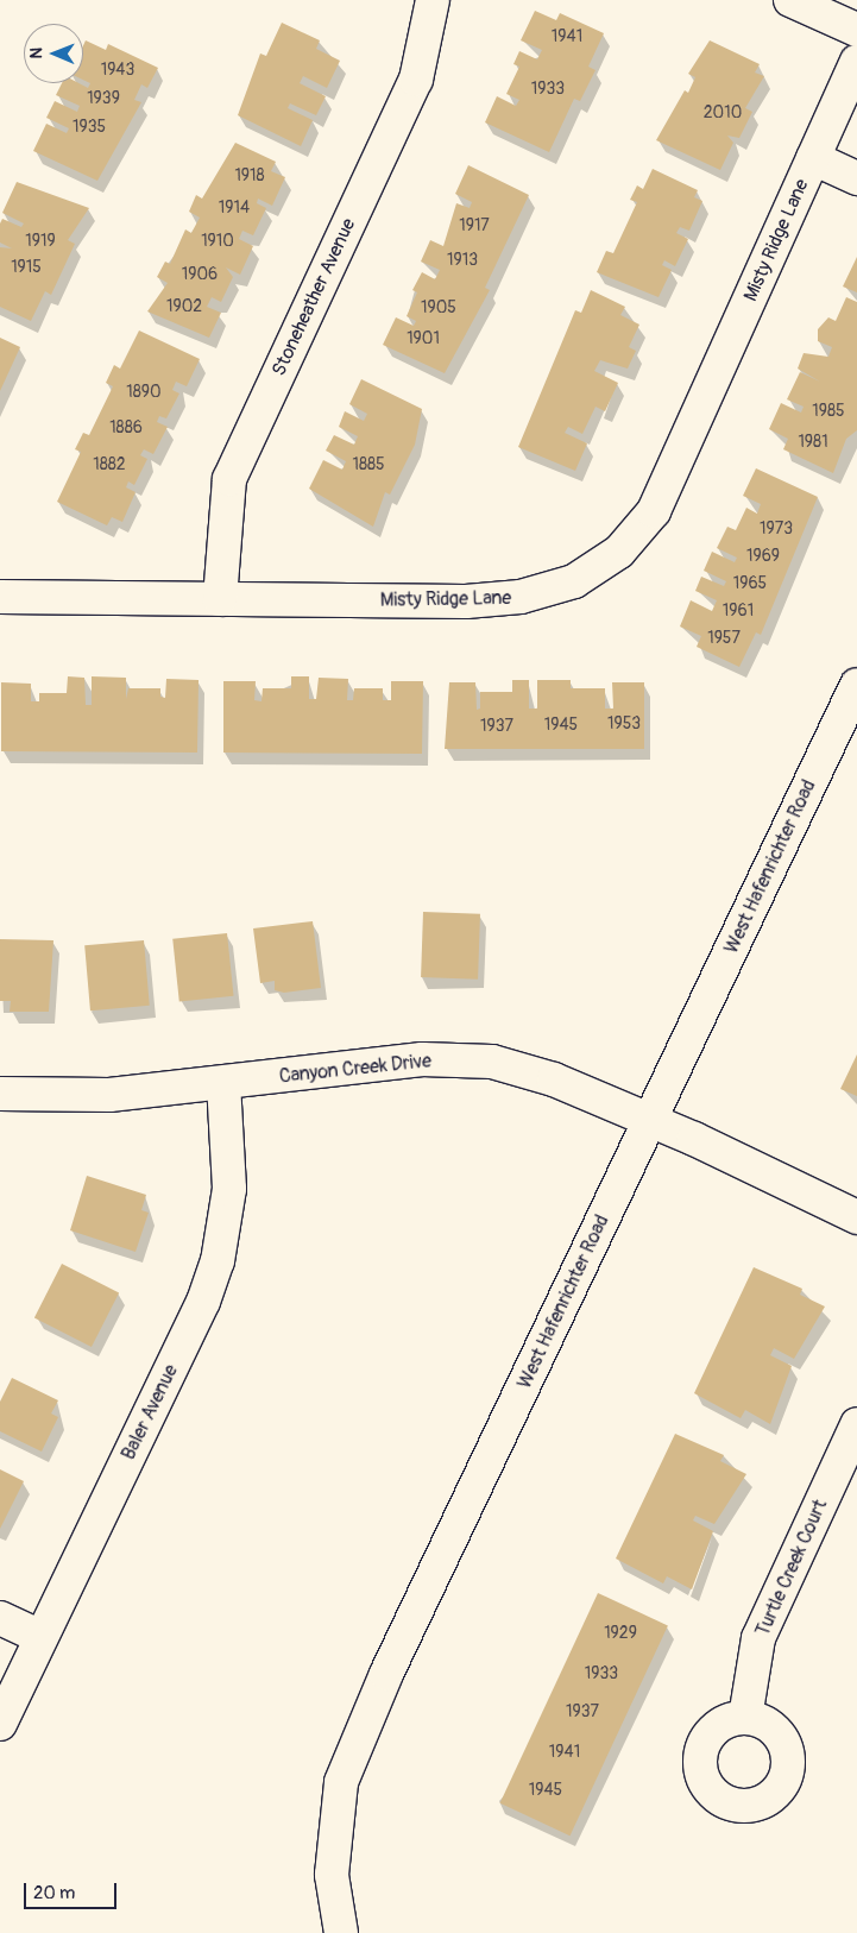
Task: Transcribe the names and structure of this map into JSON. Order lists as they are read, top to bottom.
{
  "streets": {
    "street": [
      "Misty Ridge Lane",
      "Stoneheather Avenue",
      "West Hafenrichter Road",
      "Canyon Creek Drive",
      "Baler Avenue",
      "Turtle Creek Court"
    ]
  },
  "crossings": [
    ["Misty Ridge Lane", "Stoneheather Avenue"],
    ["West Hafenrichter Road", "Canyon Creek Drive"],
    ["Canyon Creek Drive", "Baler Avenue"]
  ],
  "house_numbers": [
    "1941",
    "1943",
    "1933",
    "1939",
    "2010",
    "1935",
    "1918",
    "1914",
    "1917",
    "1919",
    "1910",
    "1913",
    "1915",
    "1906",
    "1902",
    "1905",
    "1901",
    "1890",
    "1985",
    "1886",
    "1981",
    "1882",
    "1885",
    "1973",
    "1969",
    "1965",
    "1961",
    "1957",
    "1953",
    "1945",
    "1937",
    "1929",
    "1933",
    "1937",
    "1941",
    "1945"
  ],
  "scale_bar": "20 m",
  "north": "left"
}
